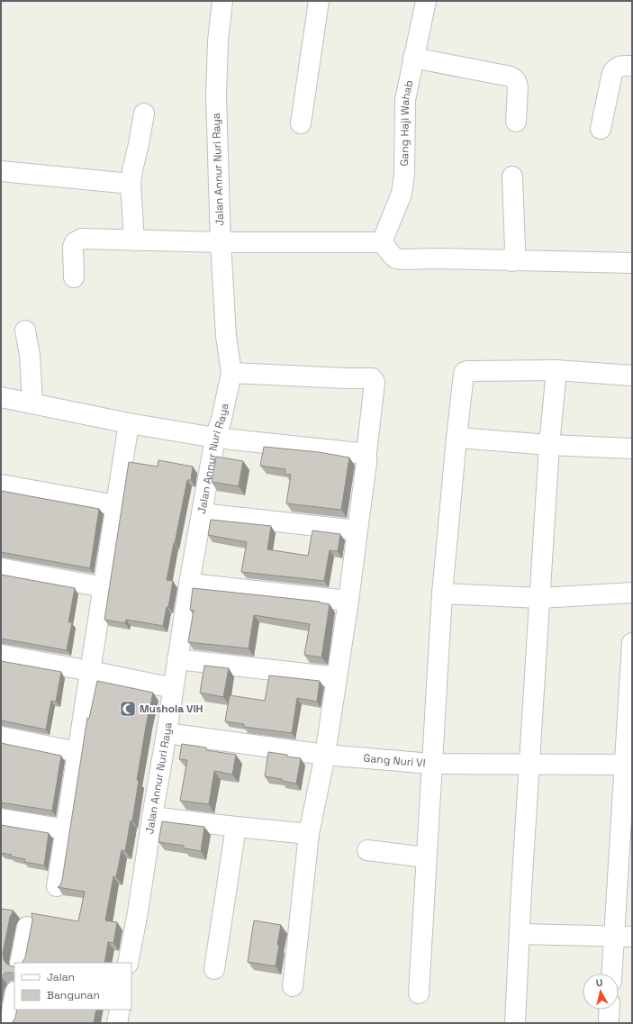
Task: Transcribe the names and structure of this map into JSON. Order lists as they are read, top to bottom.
{
  "streets": {
    "street": ["Gang Haji Wahab", "Jalan Annur Nuri Raya", "Gang Nuri VI"]
  },
  "crossings": [
    ["Jalan Annur Nuri Raya", "Gang Nuri VI"]
  ],
  "places": {
    "mosque": ["Mushola VIH"]
  },
  "legend": ["Jalan", "Bangunan"],
  "north": "top"
}
